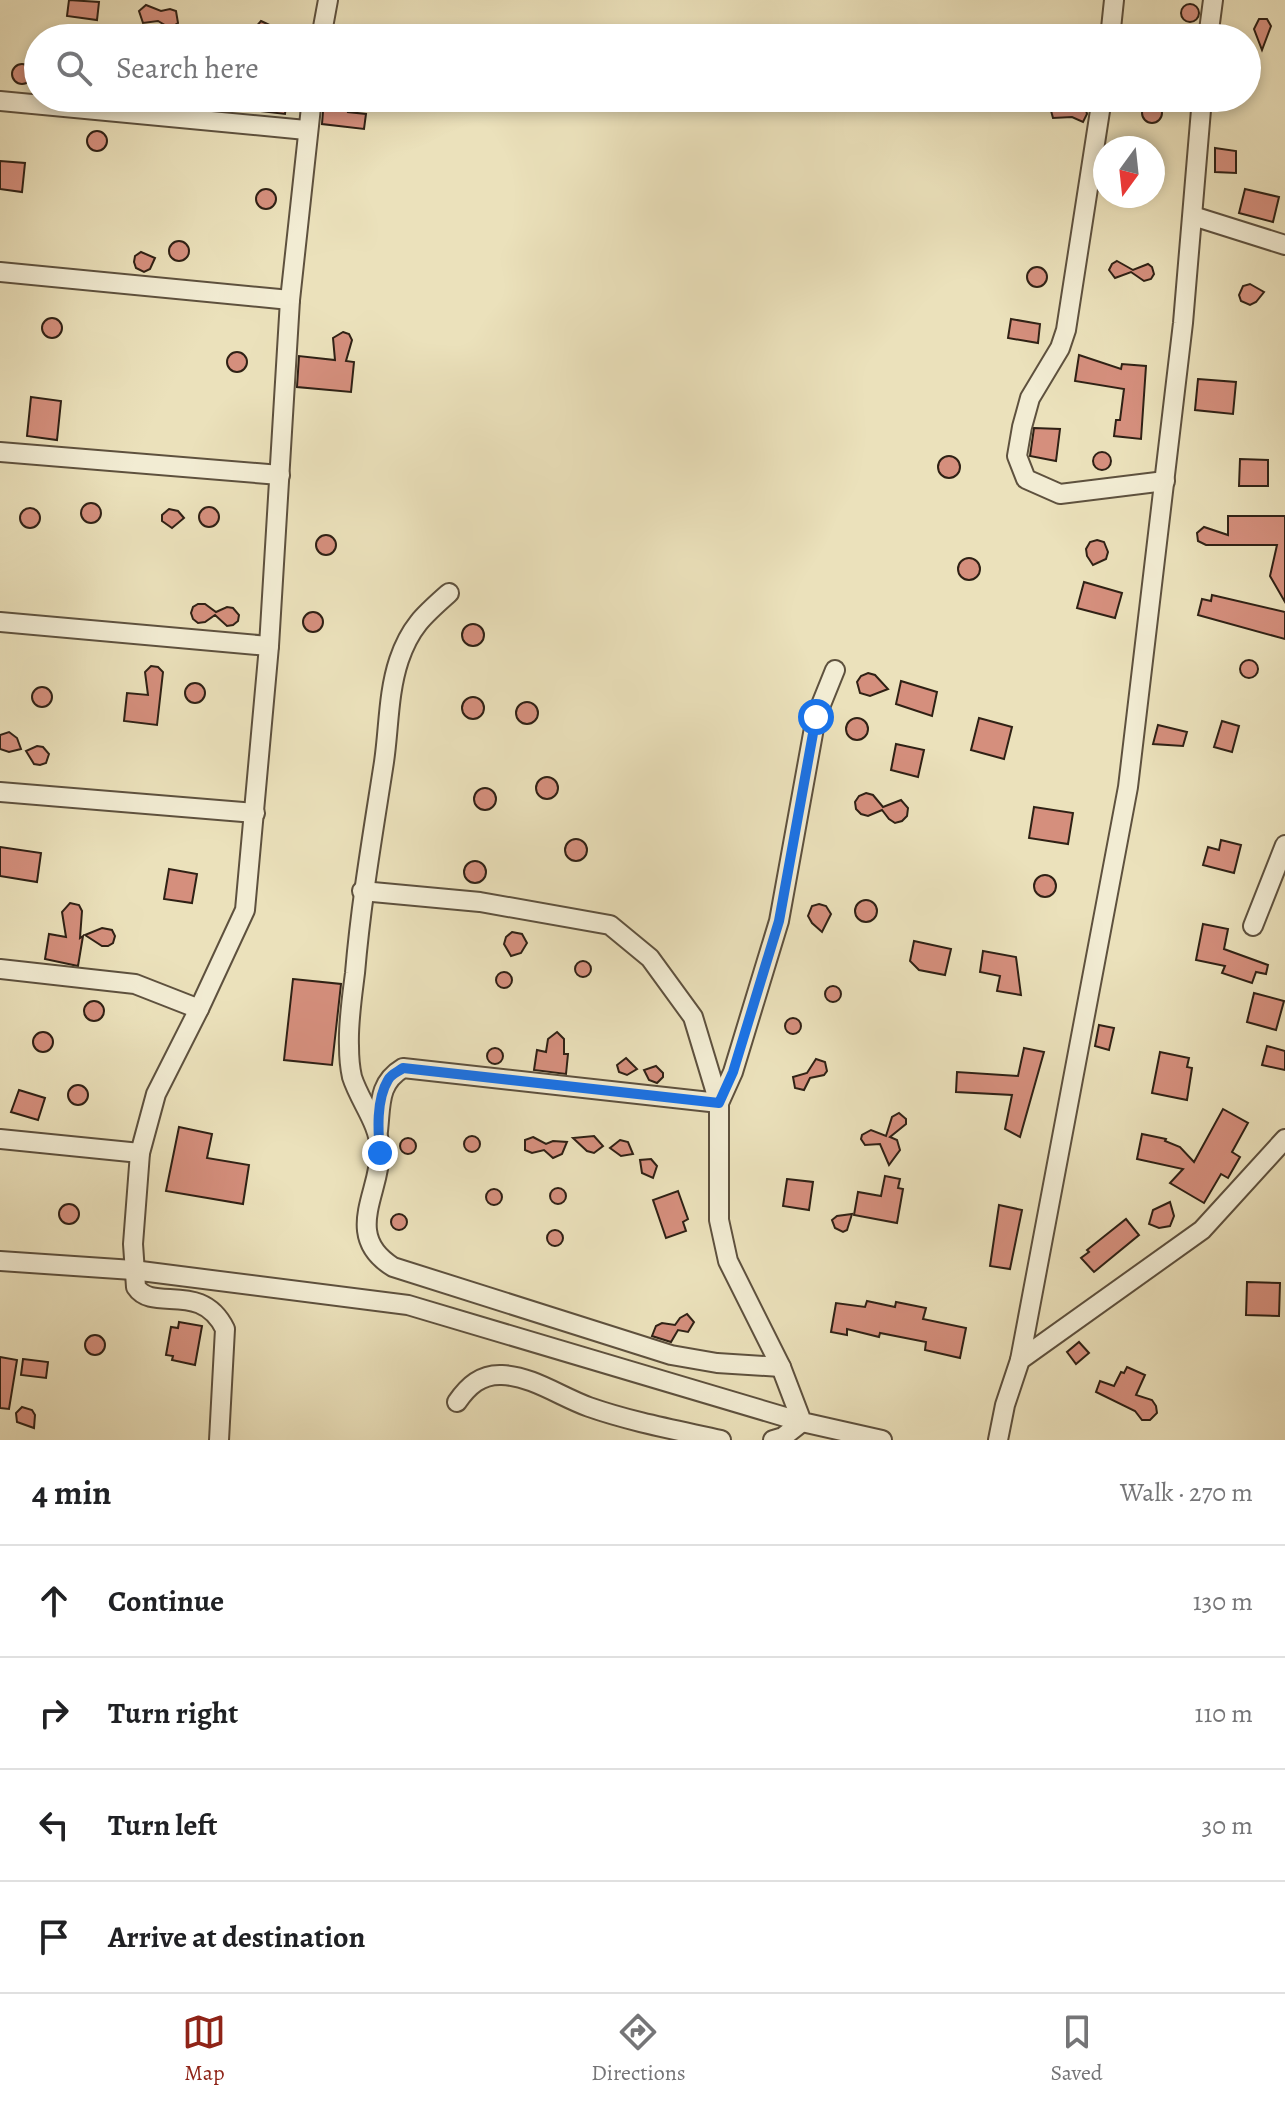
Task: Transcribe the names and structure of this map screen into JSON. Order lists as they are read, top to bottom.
{
  "north": "bottom",
  "page": {
    "search": "Search here",
    "heading": ["4 min", "Walk · 270 m"],
    "list": [
      ["Continue", "130 m"],
      ["Turn right", "110 m"],
      ["Turn left", "30 m"],
      "Arrive at destination"
    ],
    "nav": ["Map", "Directions", "Saved"]
  }
}
